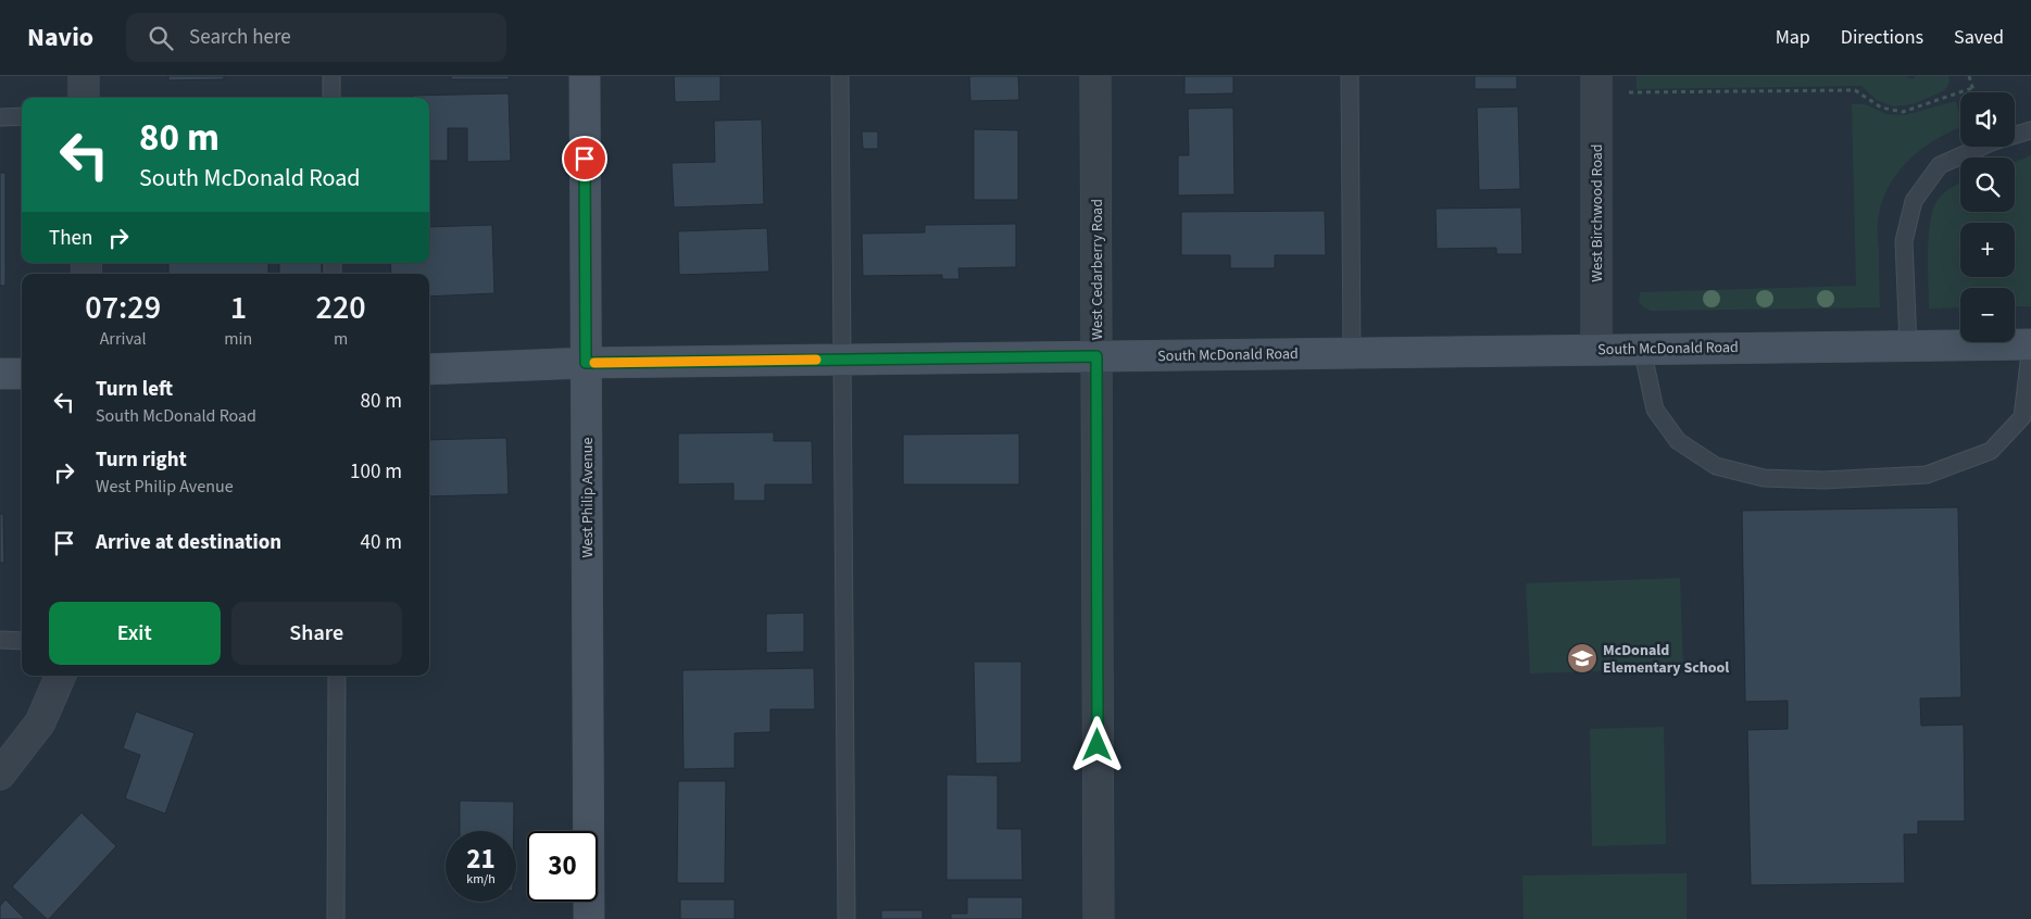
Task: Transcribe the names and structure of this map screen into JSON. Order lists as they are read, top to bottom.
{
  "streets": {
    "street": [
      "West Birchwood Road",
      "West Cedarberry Road",
      "South McDonald Road",
      "West Philip Avenue"
    ]
  },
  "crossings": [
    ["West Birchwood Road", "South McDonald Road"],
    ["West Cedarberry Road", "South McDonald Road"],
    ["South McDonald Road", "West Philip Avenue"]
  ],
  "places": {
    "school or university": ["McDonald Elementary School"]
  },
  "page": {
    "header": "Navio",
    "search": "Search here",
    "nav": ["Map", "Directions", "Saved"],
    "map_buttons": ["+", "−"],
    "turn": ["80 m", "South McDonald Road"],
    "then": "Then",
    "eta": [
      "07:29",
      "Arrival",
      "1",
      "min",
      "220",
      "m"
    ],
    "list": [
      {
        "name": "Turn left",
        "note": "South McDonald Road",
        "value": "80 m"
      },
      {
        "name": "Turn right",
        "note": "West Philip Avenue",
        "value": "100 m"
      },
      {
        "name": "Arrive at destination",
        "value": "40 m"
      }
    ],
    "buttons": ["Exit", "Share"],
    "speed": "21 km/h",
    "limit": "30"
  }
}
